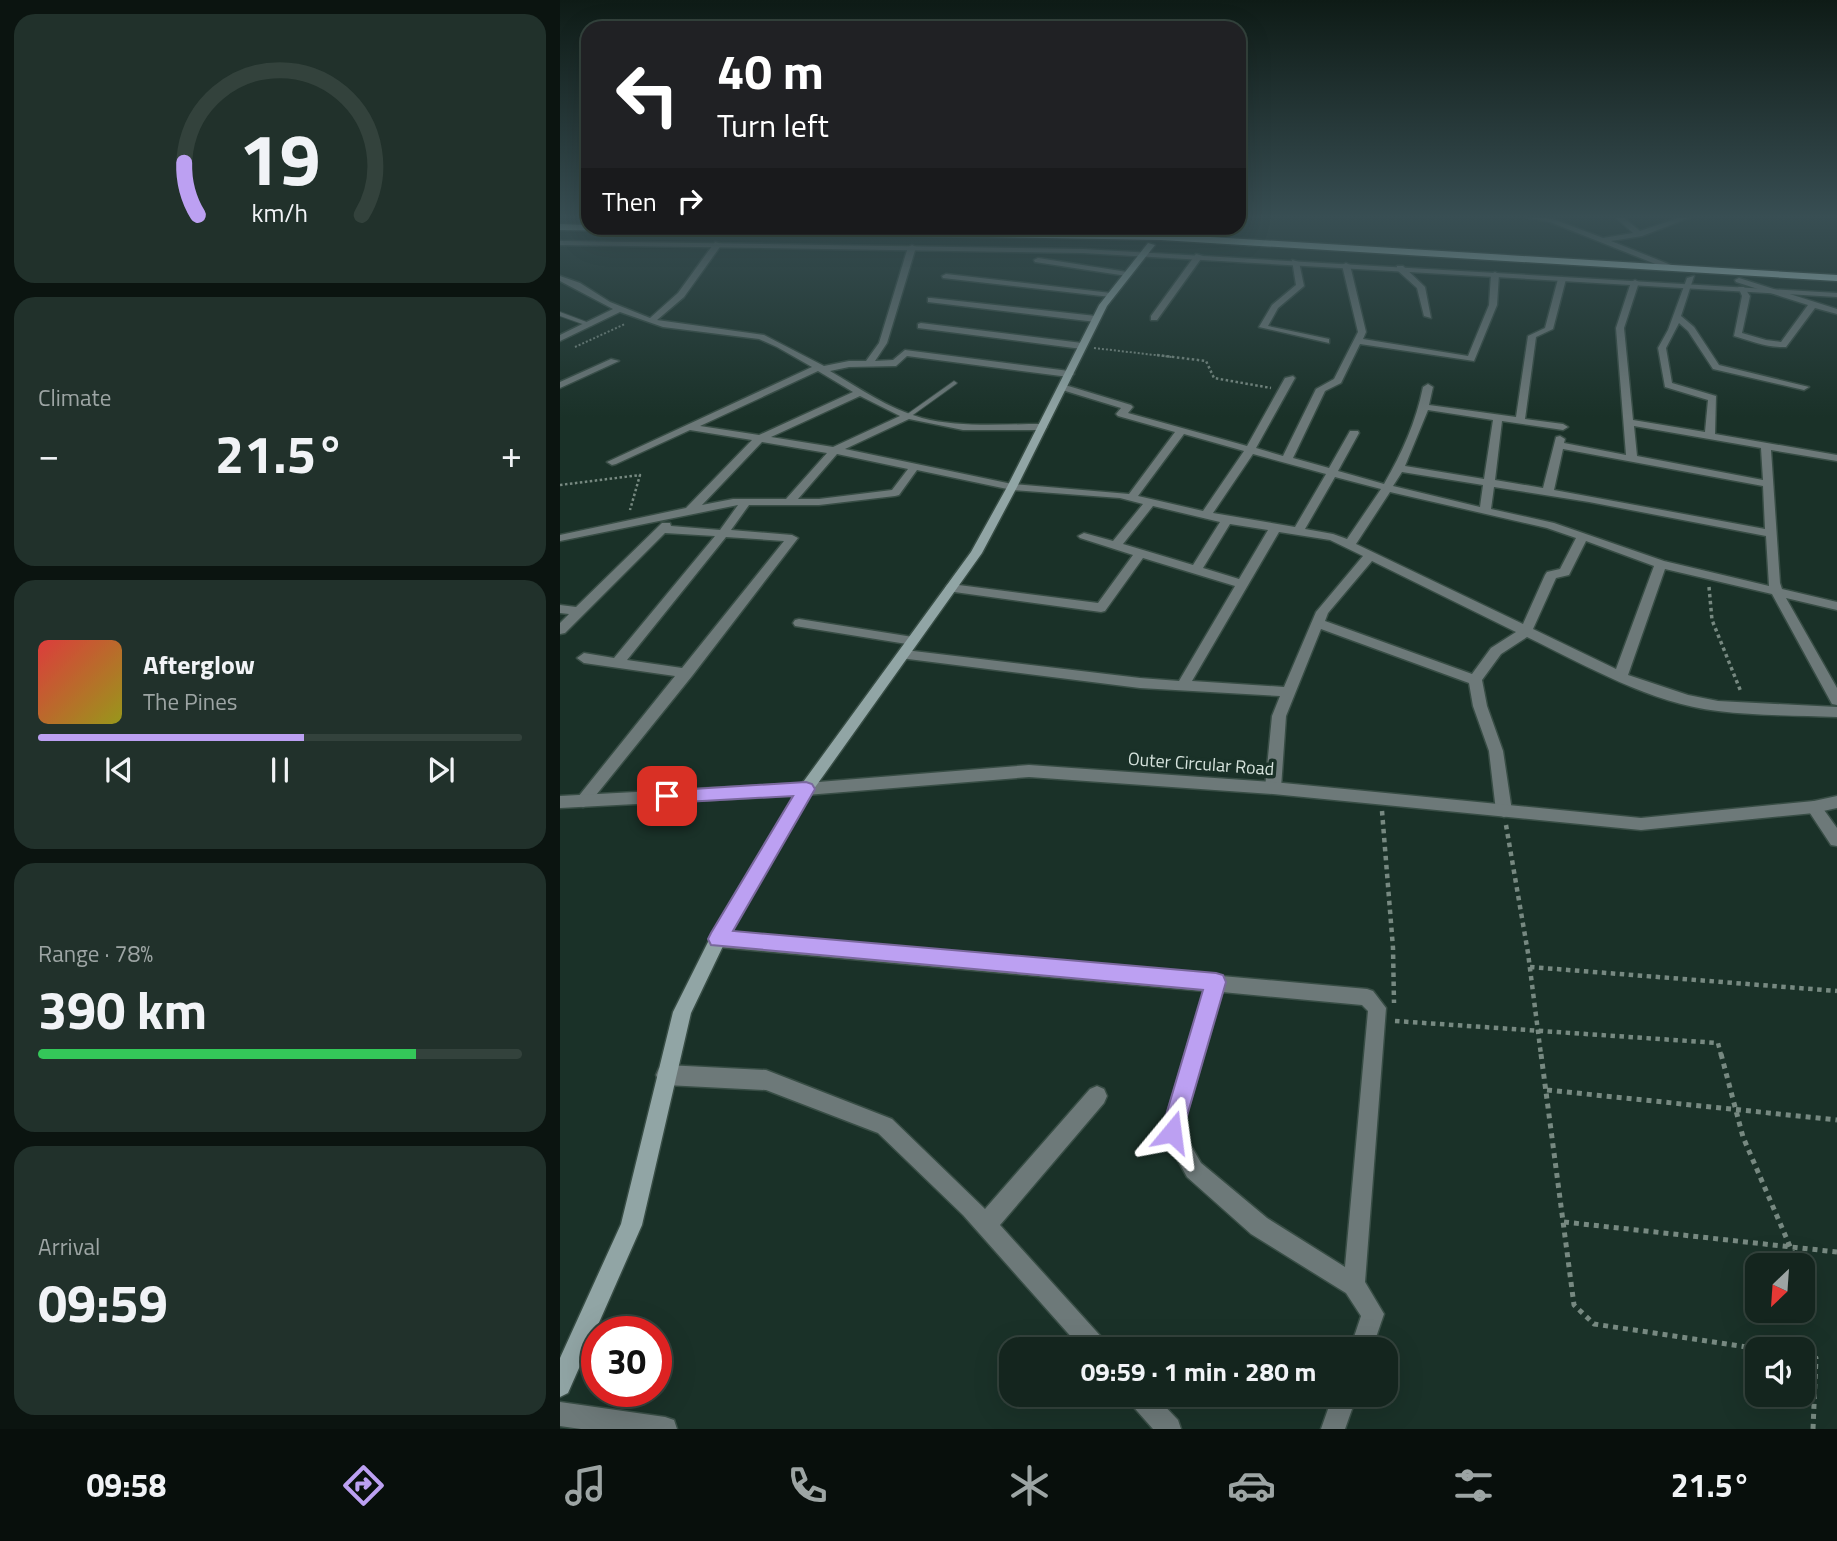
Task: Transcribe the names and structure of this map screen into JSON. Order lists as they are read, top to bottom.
{
  "streets": {
    "street": ["Outer Circular Road"]
  },
  "north": "bottom left",
  "page": {
    "turn": ["40 m", "Turn left"],
    "then": "Then",
    "tile": [
      "Climate",
      ["Range · 78%", "390 km"],
      ["Arrival", "09:59"]
    ],
    "heat": ["−", "21.5°", "+"],
    "song": ["Afterglow", "The Pines"],
    "limit": "30",
    "trip": "09:59 · 1 min · 280 m",
    "tabs": ["09:58", "21.5°"],
    "gauge": ["19", "km/h"]
  }
}
